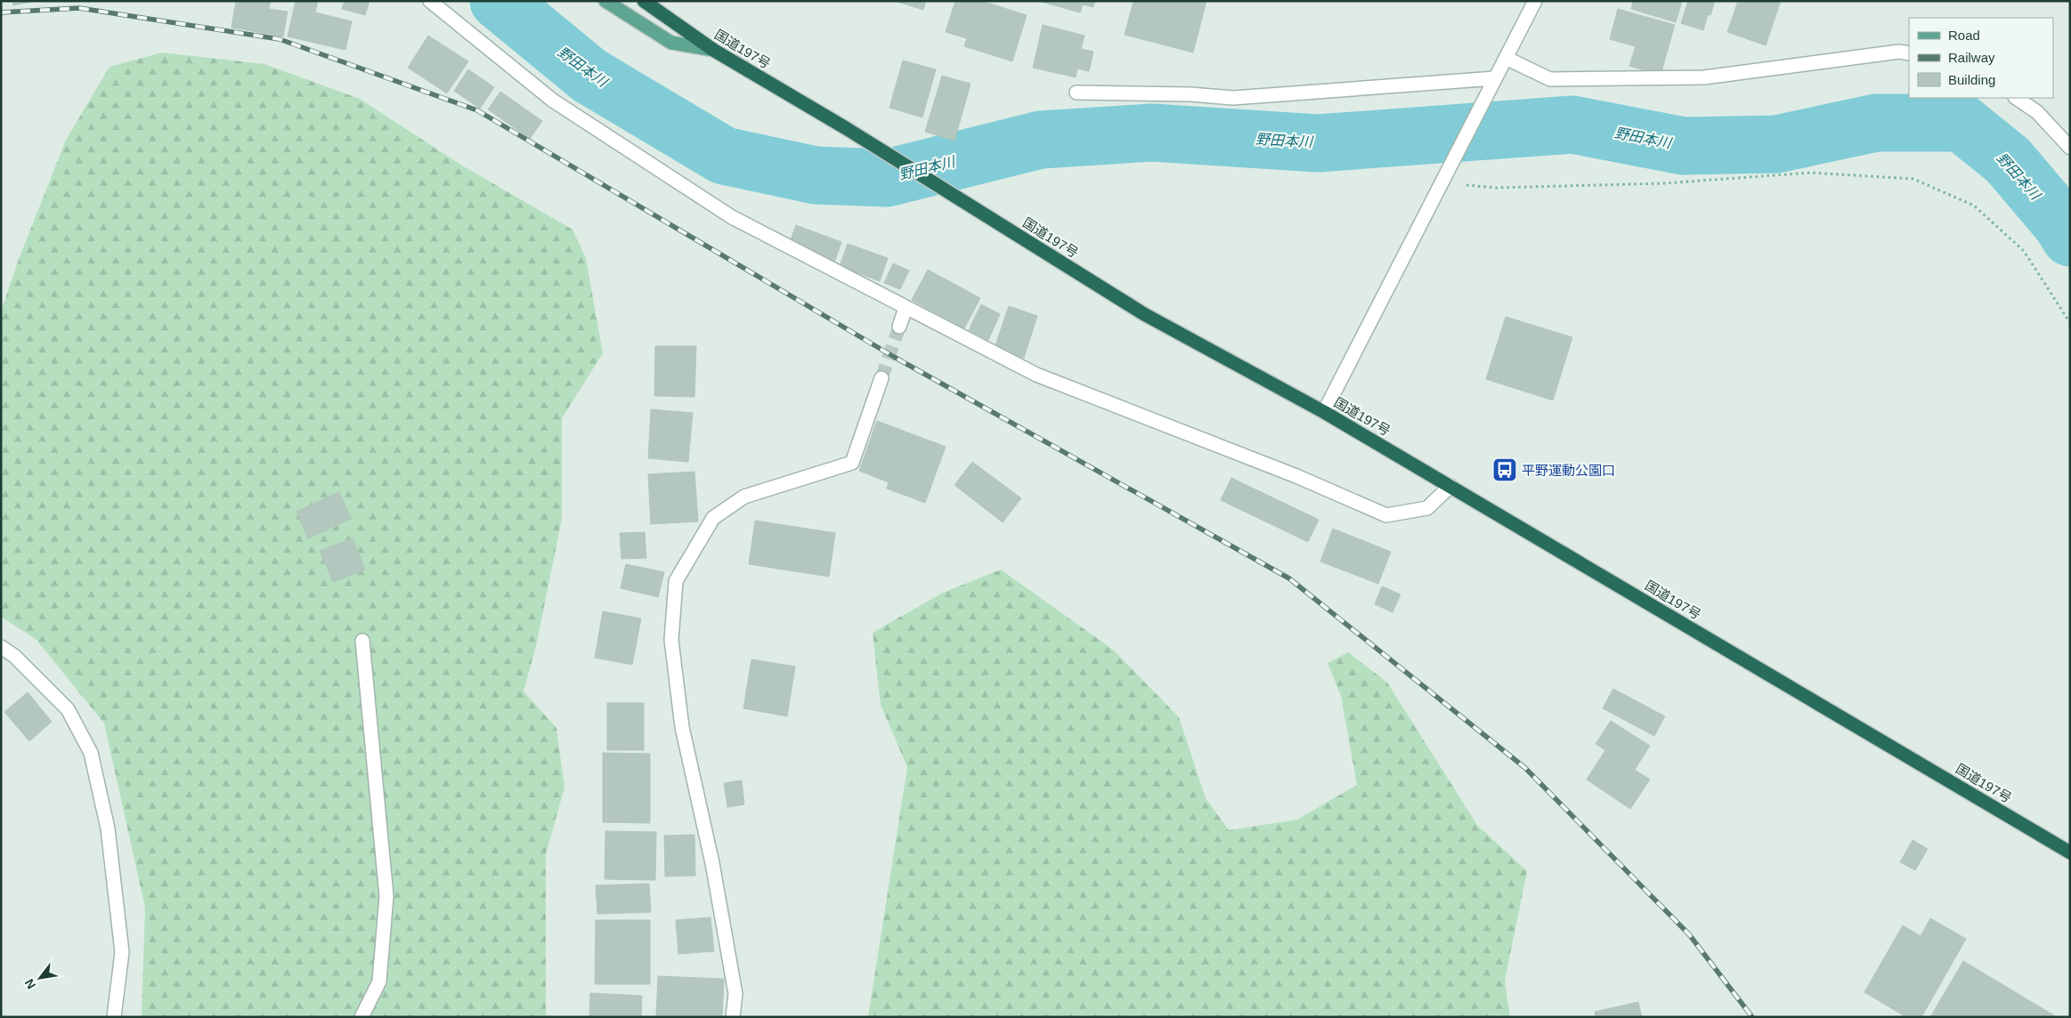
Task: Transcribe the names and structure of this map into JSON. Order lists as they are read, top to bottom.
{
  "streets": {
    "highway": ["国道197号"]
  },
  "water": ["野田本川"],
  "places": {
    "bus stop": ["平野運動公園口"]
  },
  "legend": ["Road", "Railway", "Building"],
  "north": "bottom left"
}
